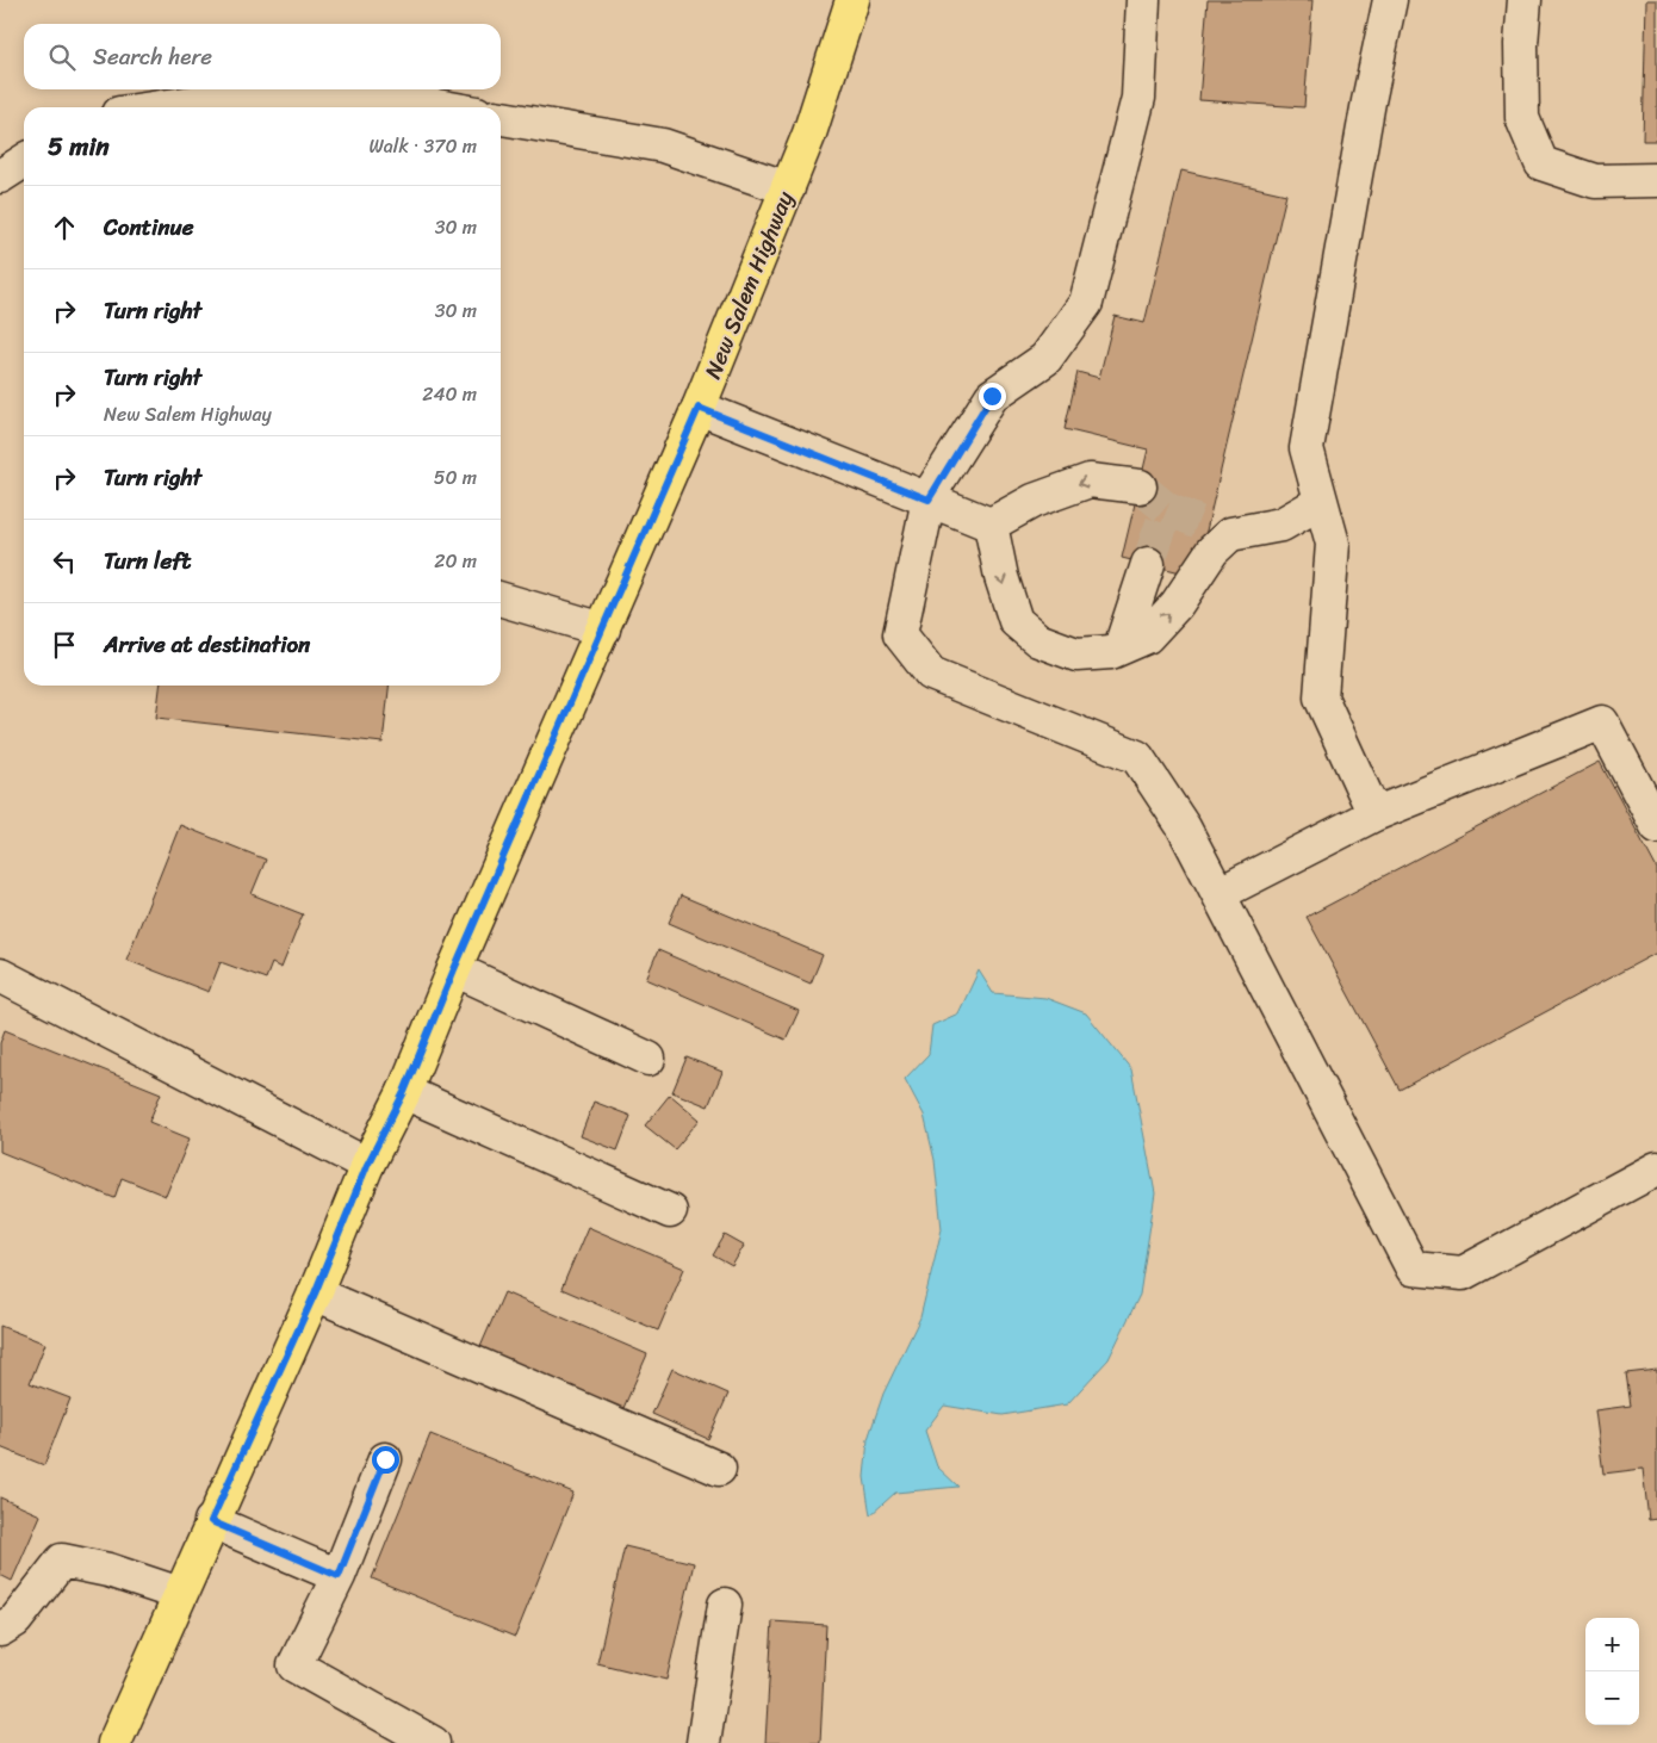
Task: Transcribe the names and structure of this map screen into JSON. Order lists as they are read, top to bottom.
{
  "streets": {
    "main road": ["New Salem Highway"]
  },
  "page": {
    "search": "Search here",
    "heading": ["5 min", "Walk · 370 m"],
    "list": [
      ["Continue", "30 m"],
      ["Turn right", "30 m"],
      ["Turn right", "New Salem Highway", "240 m"],
      ["Turn right", "50 m"],
      ["Turn left", "20 m"],
      "Arrive at destination"
    ],
    "map_buttons": ["+", "−"]
  }
}
